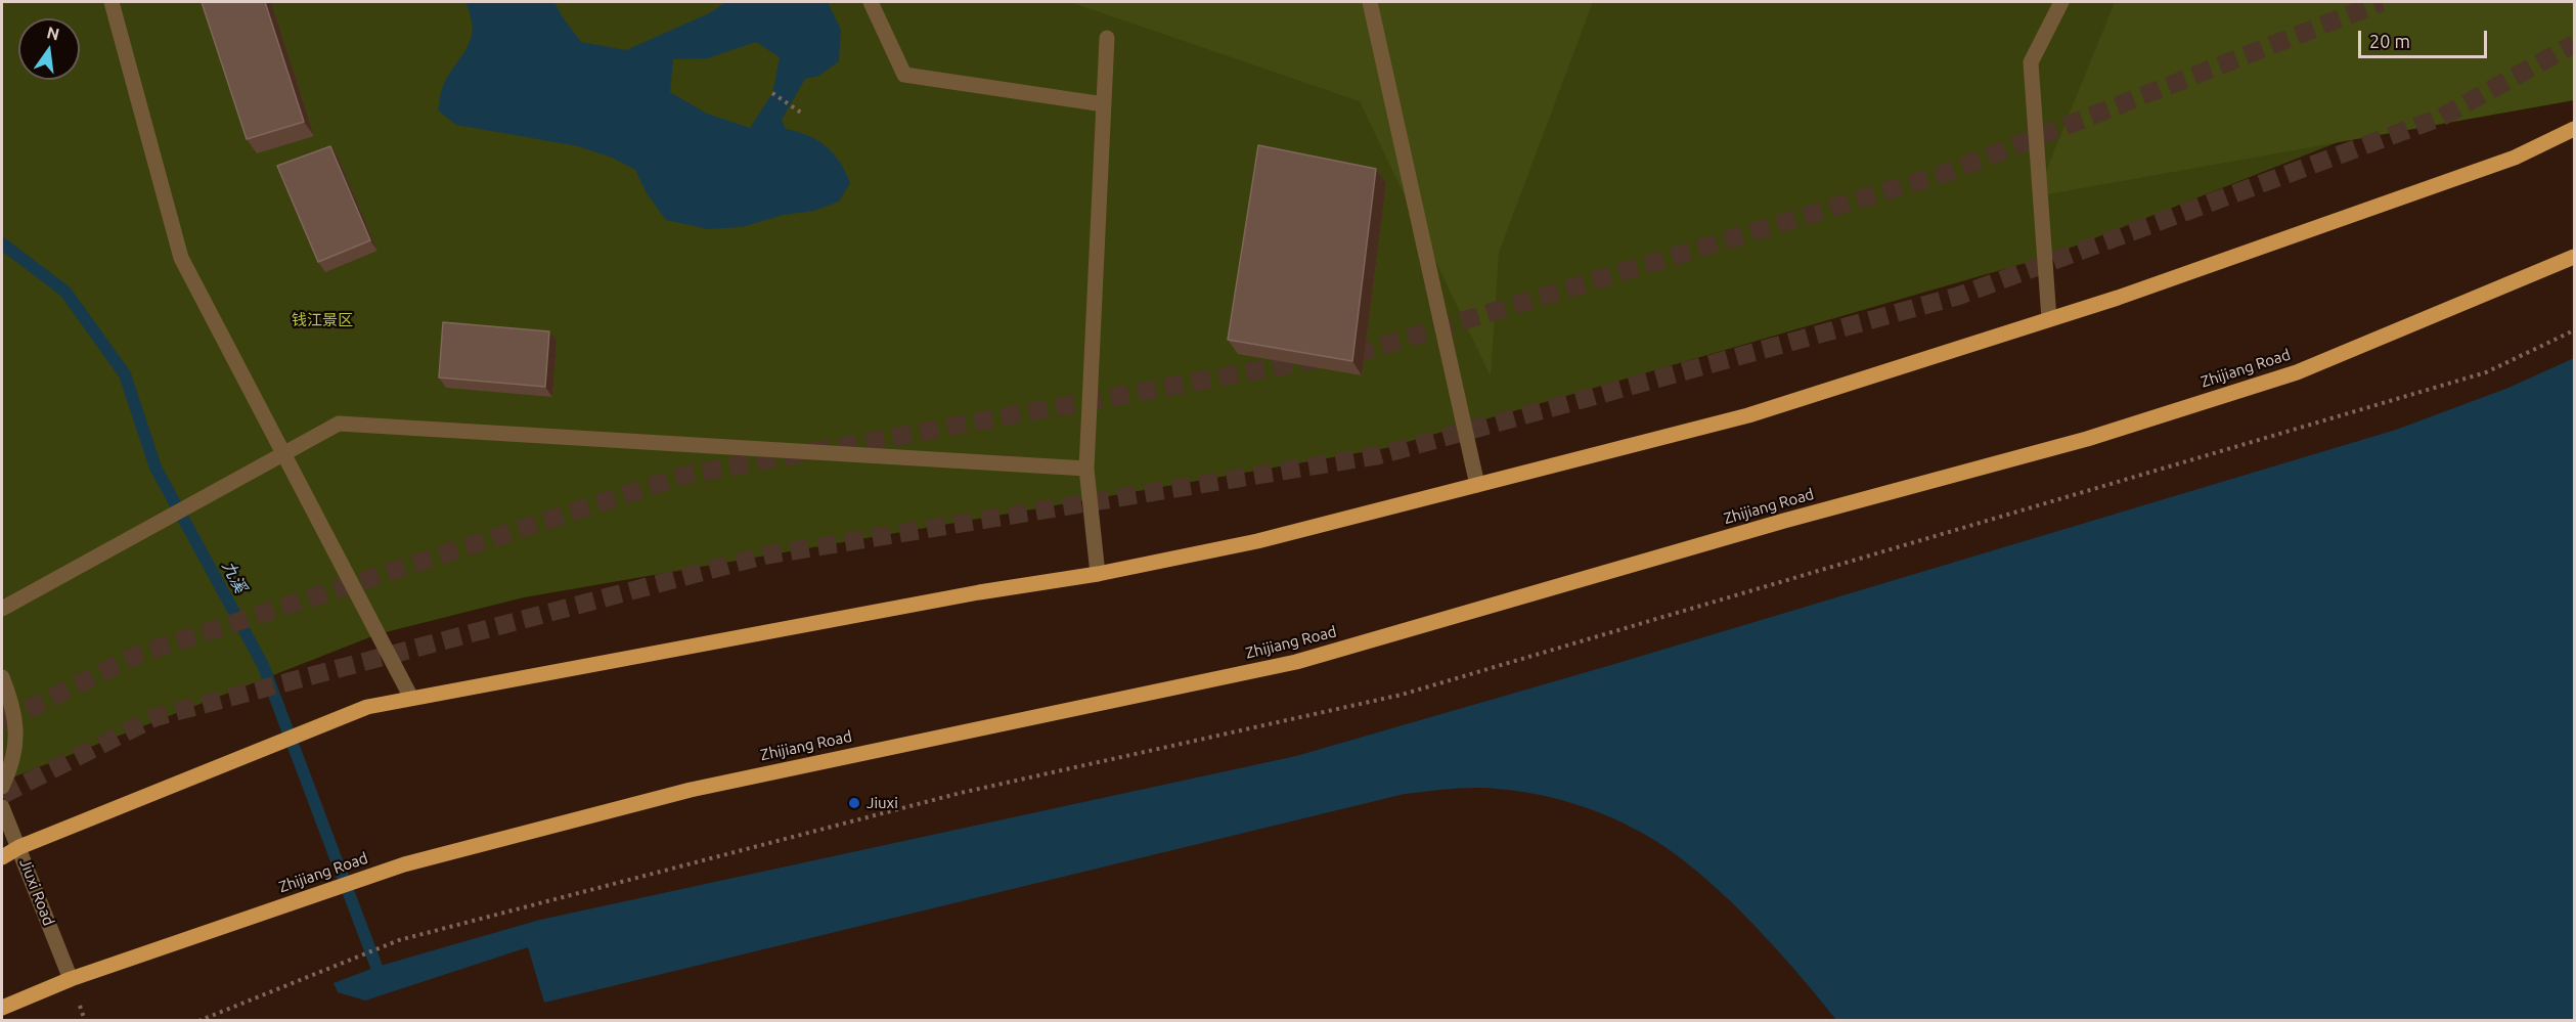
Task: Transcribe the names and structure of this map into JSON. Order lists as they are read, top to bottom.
{
  "streets": {
    "main road": ["Zhijiang Road"],
    "street": ["Jiuxi Road"]
  },
  "crossings": [
    ["Zhijiang Road", "Jiuxi Road"]
  ],
  "water": ["九溪"],
  "parks": ["钱江景区"],
  "places": ["Jiuxi"],
  "scale_bar": "20 m",
  "north": "top"
}
